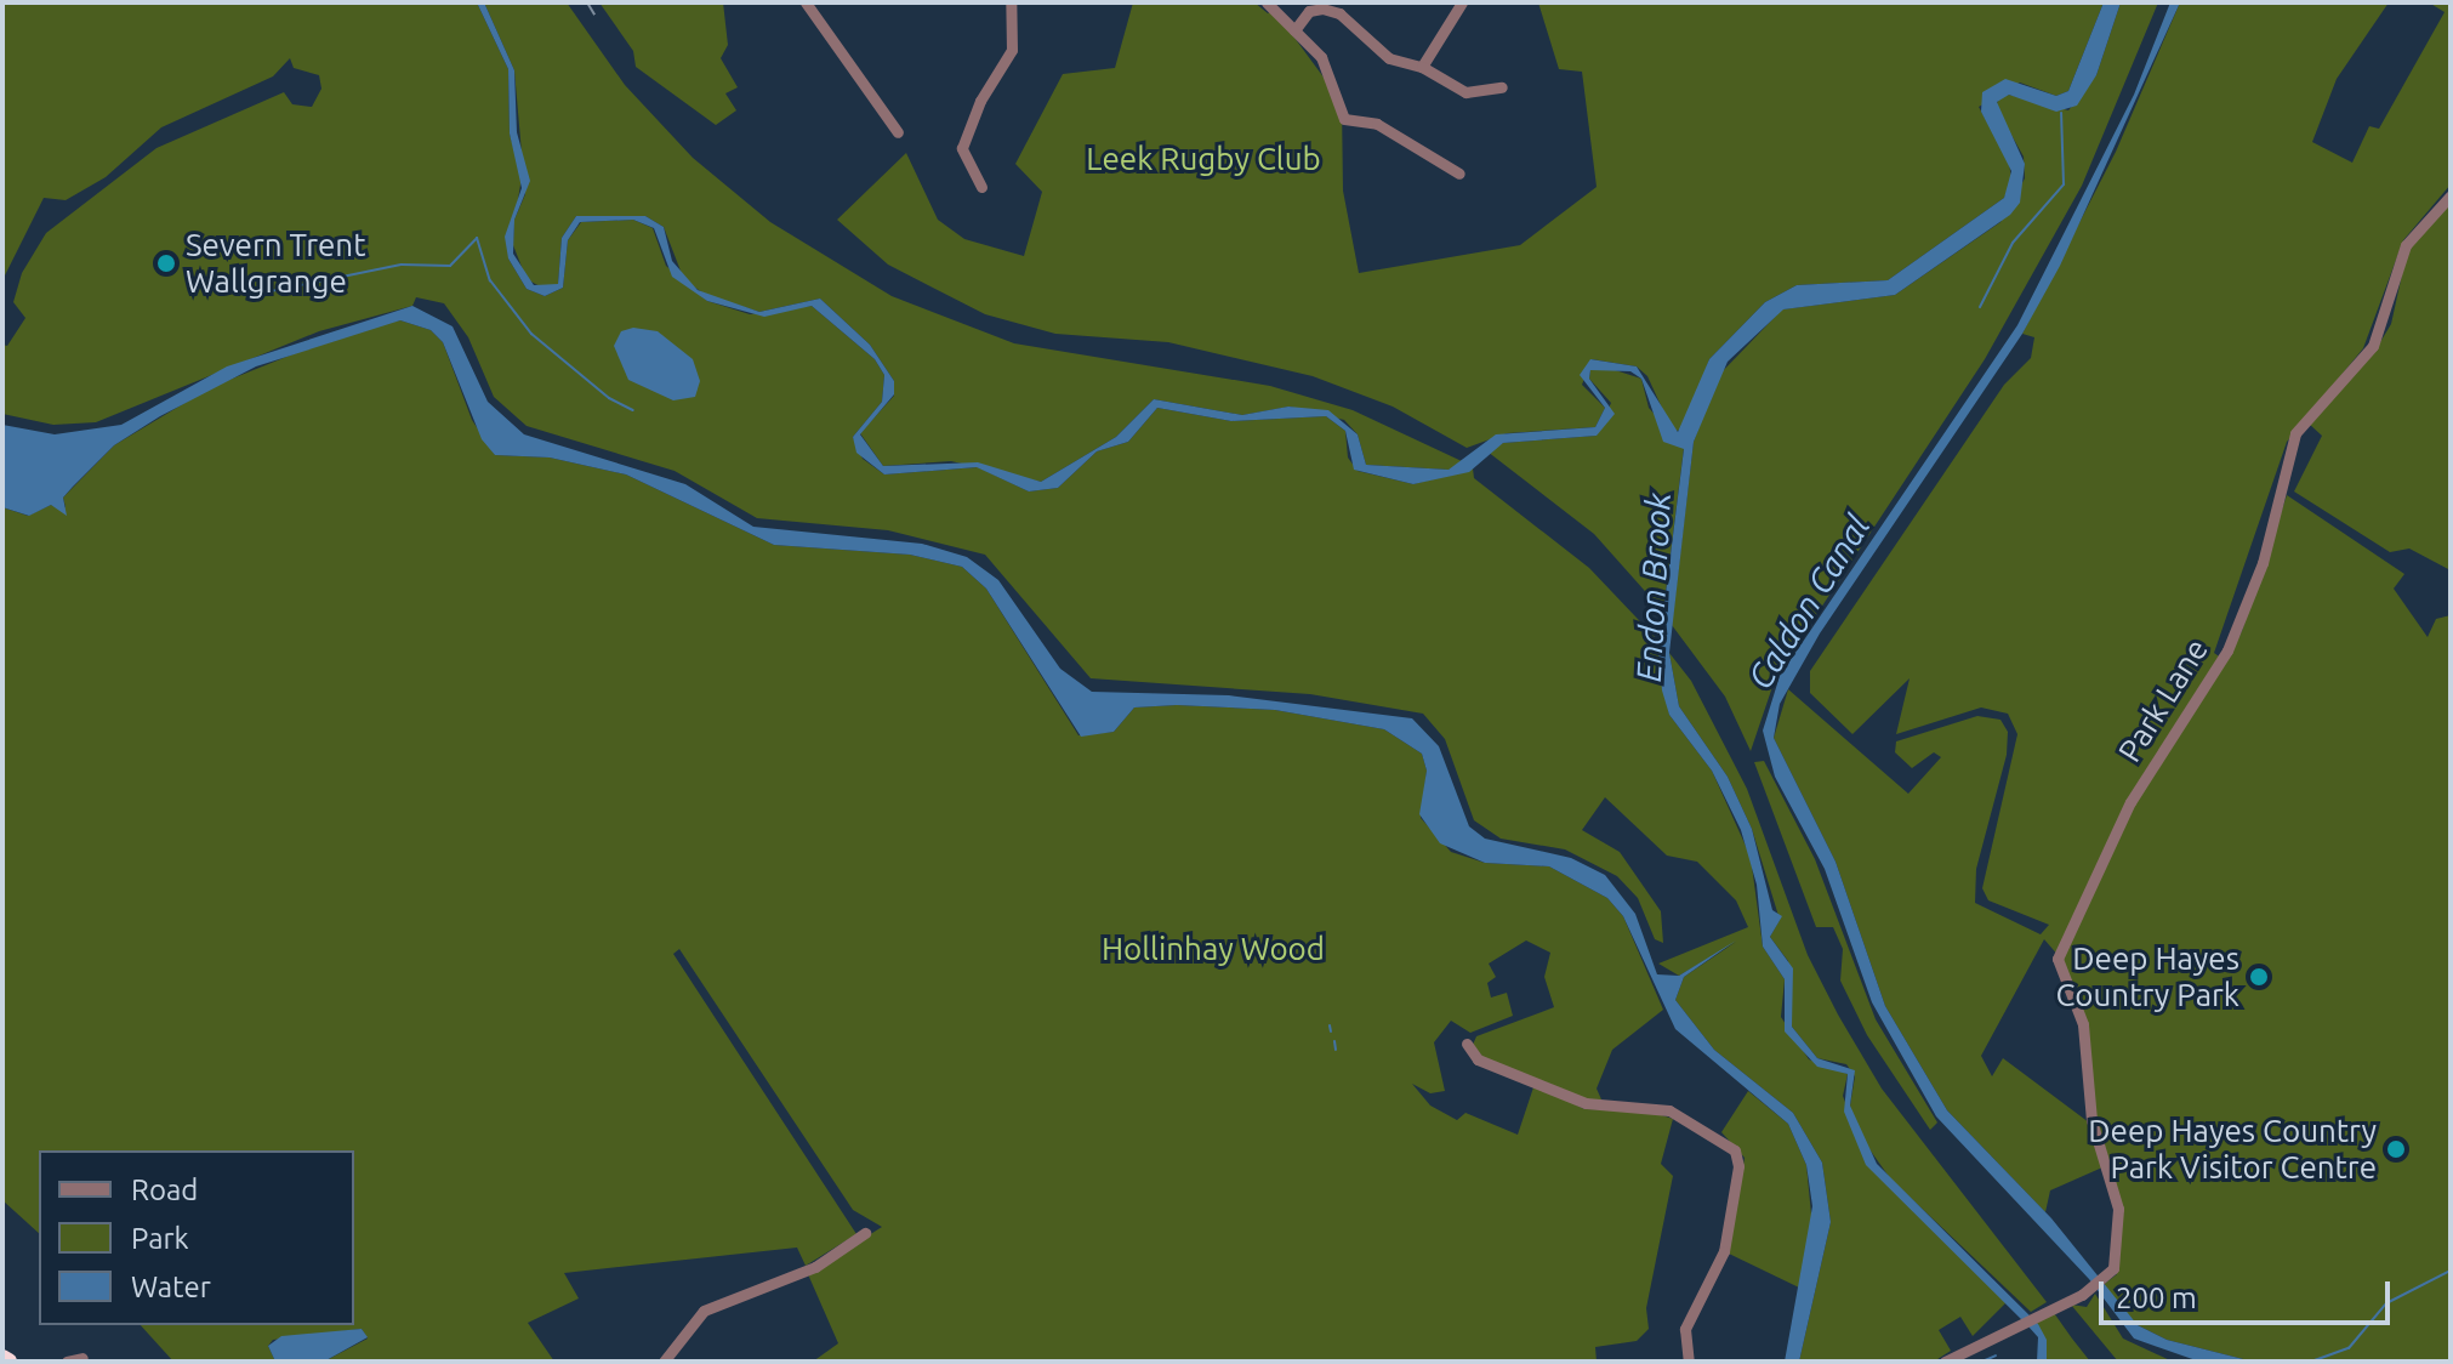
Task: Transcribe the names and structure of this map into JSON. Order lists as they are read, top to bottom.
{
  "streets": {
    "street": ["Park Lane"]
  },
  "water": ["Endon Brook", "Caldon Canal"],
  "parks": ["Leek Rugby Club", "Hollinhay Wood"],
  "places": ["Severn Trent Wallgrange", "Deep Hayes Country Park", "Deep Hayes Country Park Visitor Centre"],
  "legend": ["Road", "Park", "Water"],
  "scale_bar": "200 m"
}
